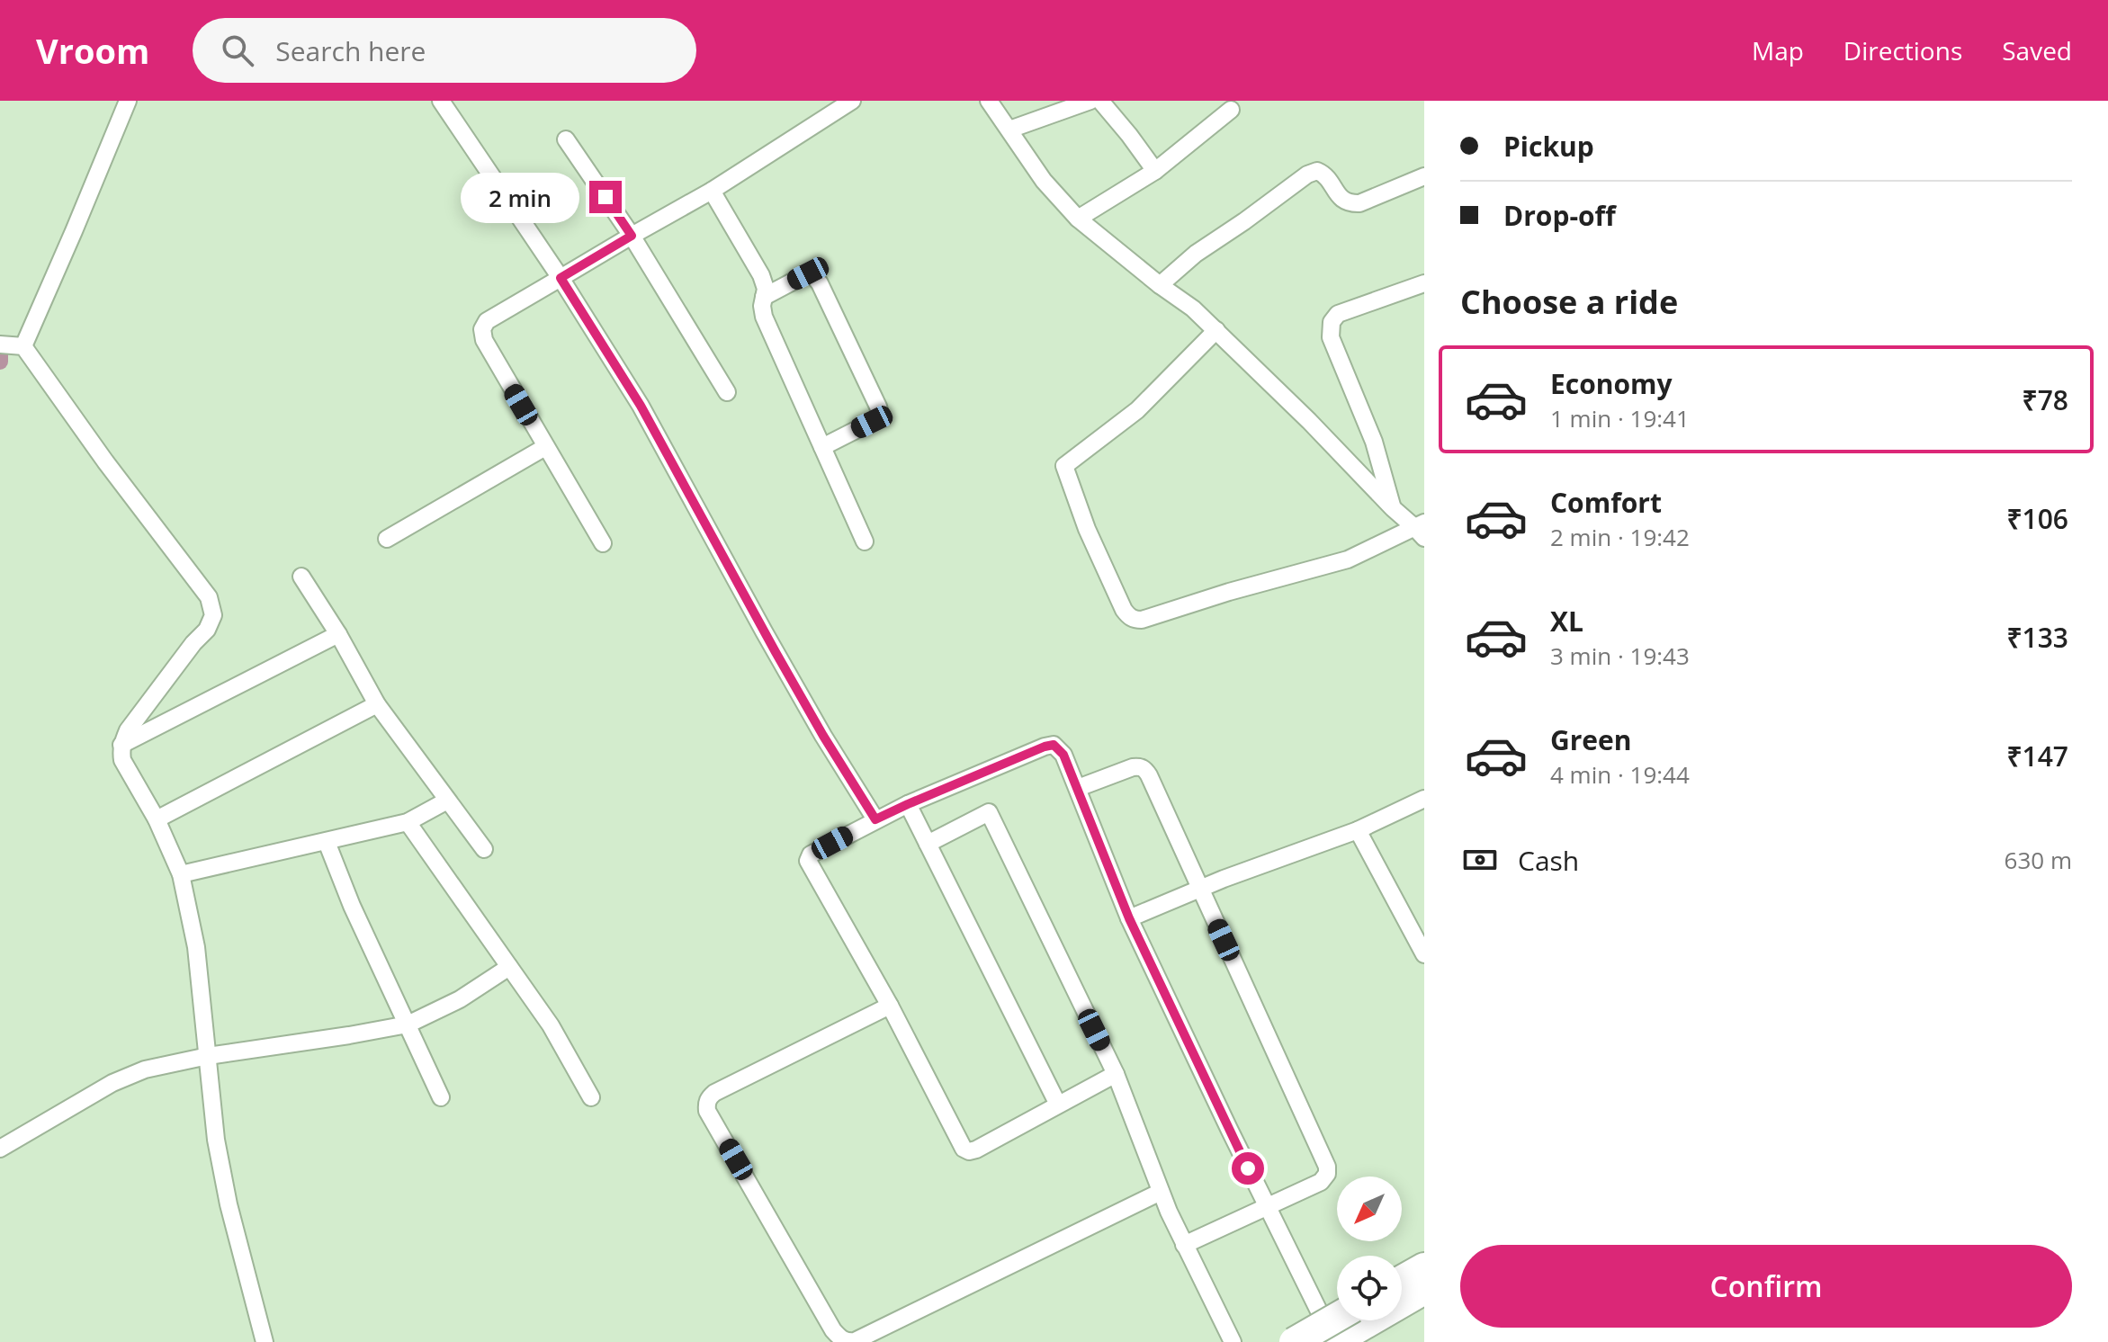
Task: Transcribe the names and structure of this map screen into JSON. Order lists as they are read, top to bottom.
{
  "north": "bottom left",
  "page": {
    "header": "Vroom",
    "search": "Search here",
    "nav": ["Map", "Directions", "Saved"],
    "banner": ["Pickup", "Drop-off"],
    "bubble": "2 min",
    "heading": "Choose a ride",
    "list": [
      {
        "name": "Economy",
        "note": "1 min · 19:41",
        "value": "₹78"
      },
      {
        "name": "Comfort",
        "note": "2 min · 19:42",
        "value": "₹106"
      },
      {
        "name": "XL",
        "note": "3 min · 19:43",
        "value": "₹133"
      },
      {
        "name": "Green",
        "note": "4 min · 19:44",
        "value": "₹147"
      }
    ],
    "pay": ["Cash", "630 m"],
    "buttons": "Confirm"
  }
}
